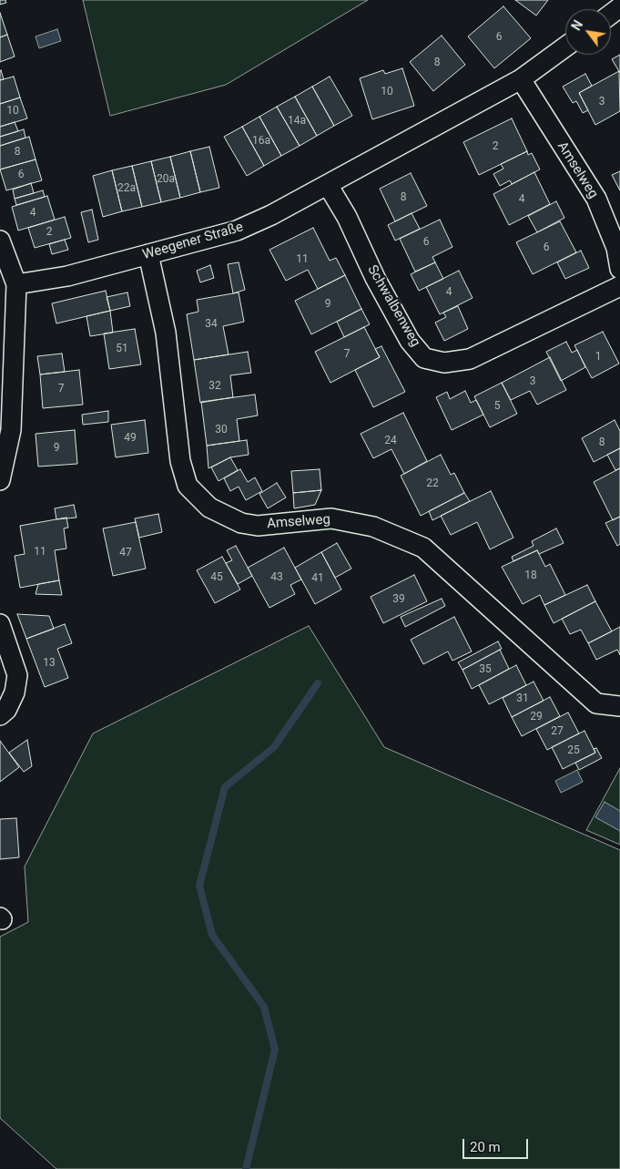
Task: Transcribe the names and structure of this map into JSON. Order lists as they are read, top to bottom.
{
  "streets": {
    "street": ["Amselweg", "Weegener Straße", "Schwalbenweg"]
  },
  "crossings": [
    ["Amselweg", "Weegener Straße"],
    ["Weegener Straße", "Schwalbenweg"]
  ],
  "house_numbers": [
    "6",
    "8",
    "10",
    "3",
    "10",
    "14a",
    "16a",
    "2",
    "8",
    "6",
    "20a",
    "22a",
    "8",
    "4",
    "4",
    "2",
    "6",
    "6",
    "11",
    "4",
    "9",
    "34",
    "51",
    "7",
    "1",
    "3",
    "32",
    "7",
    "5",
    "30",
    "49",
    "24",
    "8",
    "9",
    "22",
    "11",
    "47",
    "18",
    "45",
    "43",
    "41",
    "39",
    "13",
    "35",
    "31",
    "29",
    "27",
    "25"
  ],
  "scale_bar": "20 m",
  "north": "top left"
}
